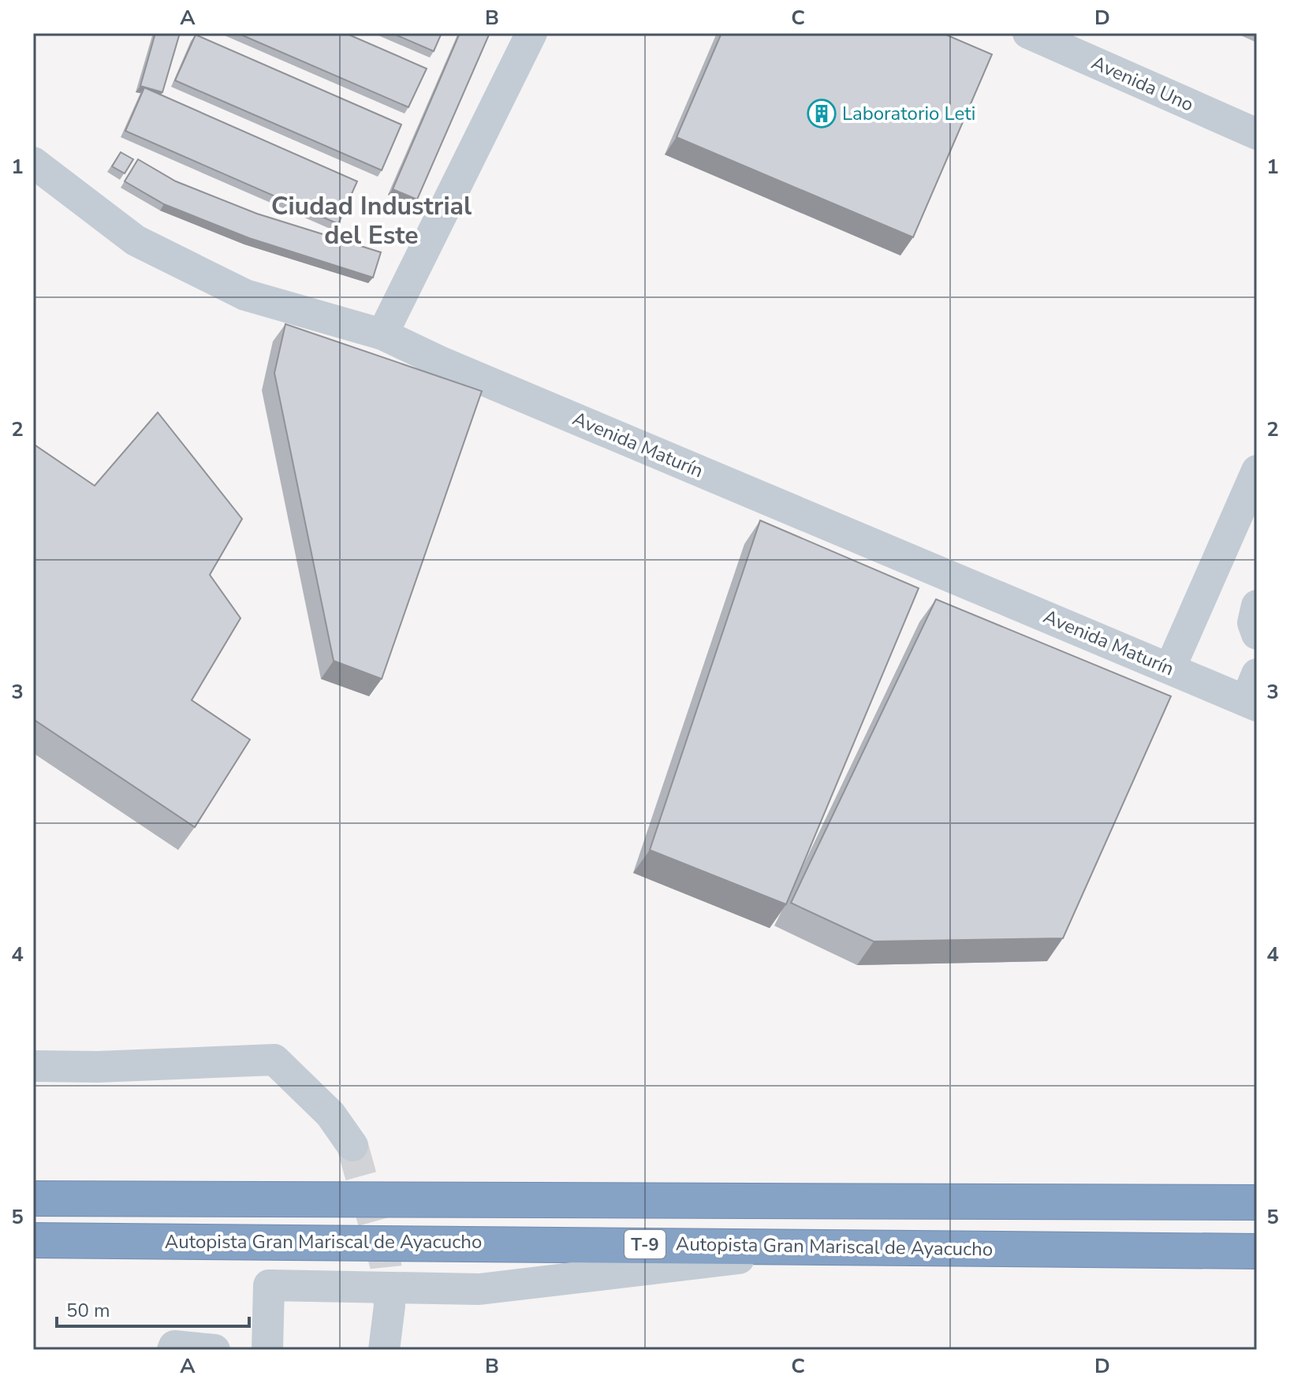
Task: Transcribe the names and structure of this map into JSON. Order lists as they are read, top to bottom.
{
  "streets": {
    "highway": ["Autopista Gran Mariscal de Ayacucho", "T-9"],
    "street": ["Avenida Uno", "Avenida Maturín"]
  },
  "districts": ["Ciudad Industrial del Este"],
  "places": {
    "building": ["Laboratorio Leti"]
  },
  "scale_bar": "50 m",
  "grid": {
    "columns": [
      "A",
      "B",
      "C",
      "D"
    ],
    "rows": [
      "1",
      "2",
      "3",
      "4",
      "5"
    ]
  }
}
